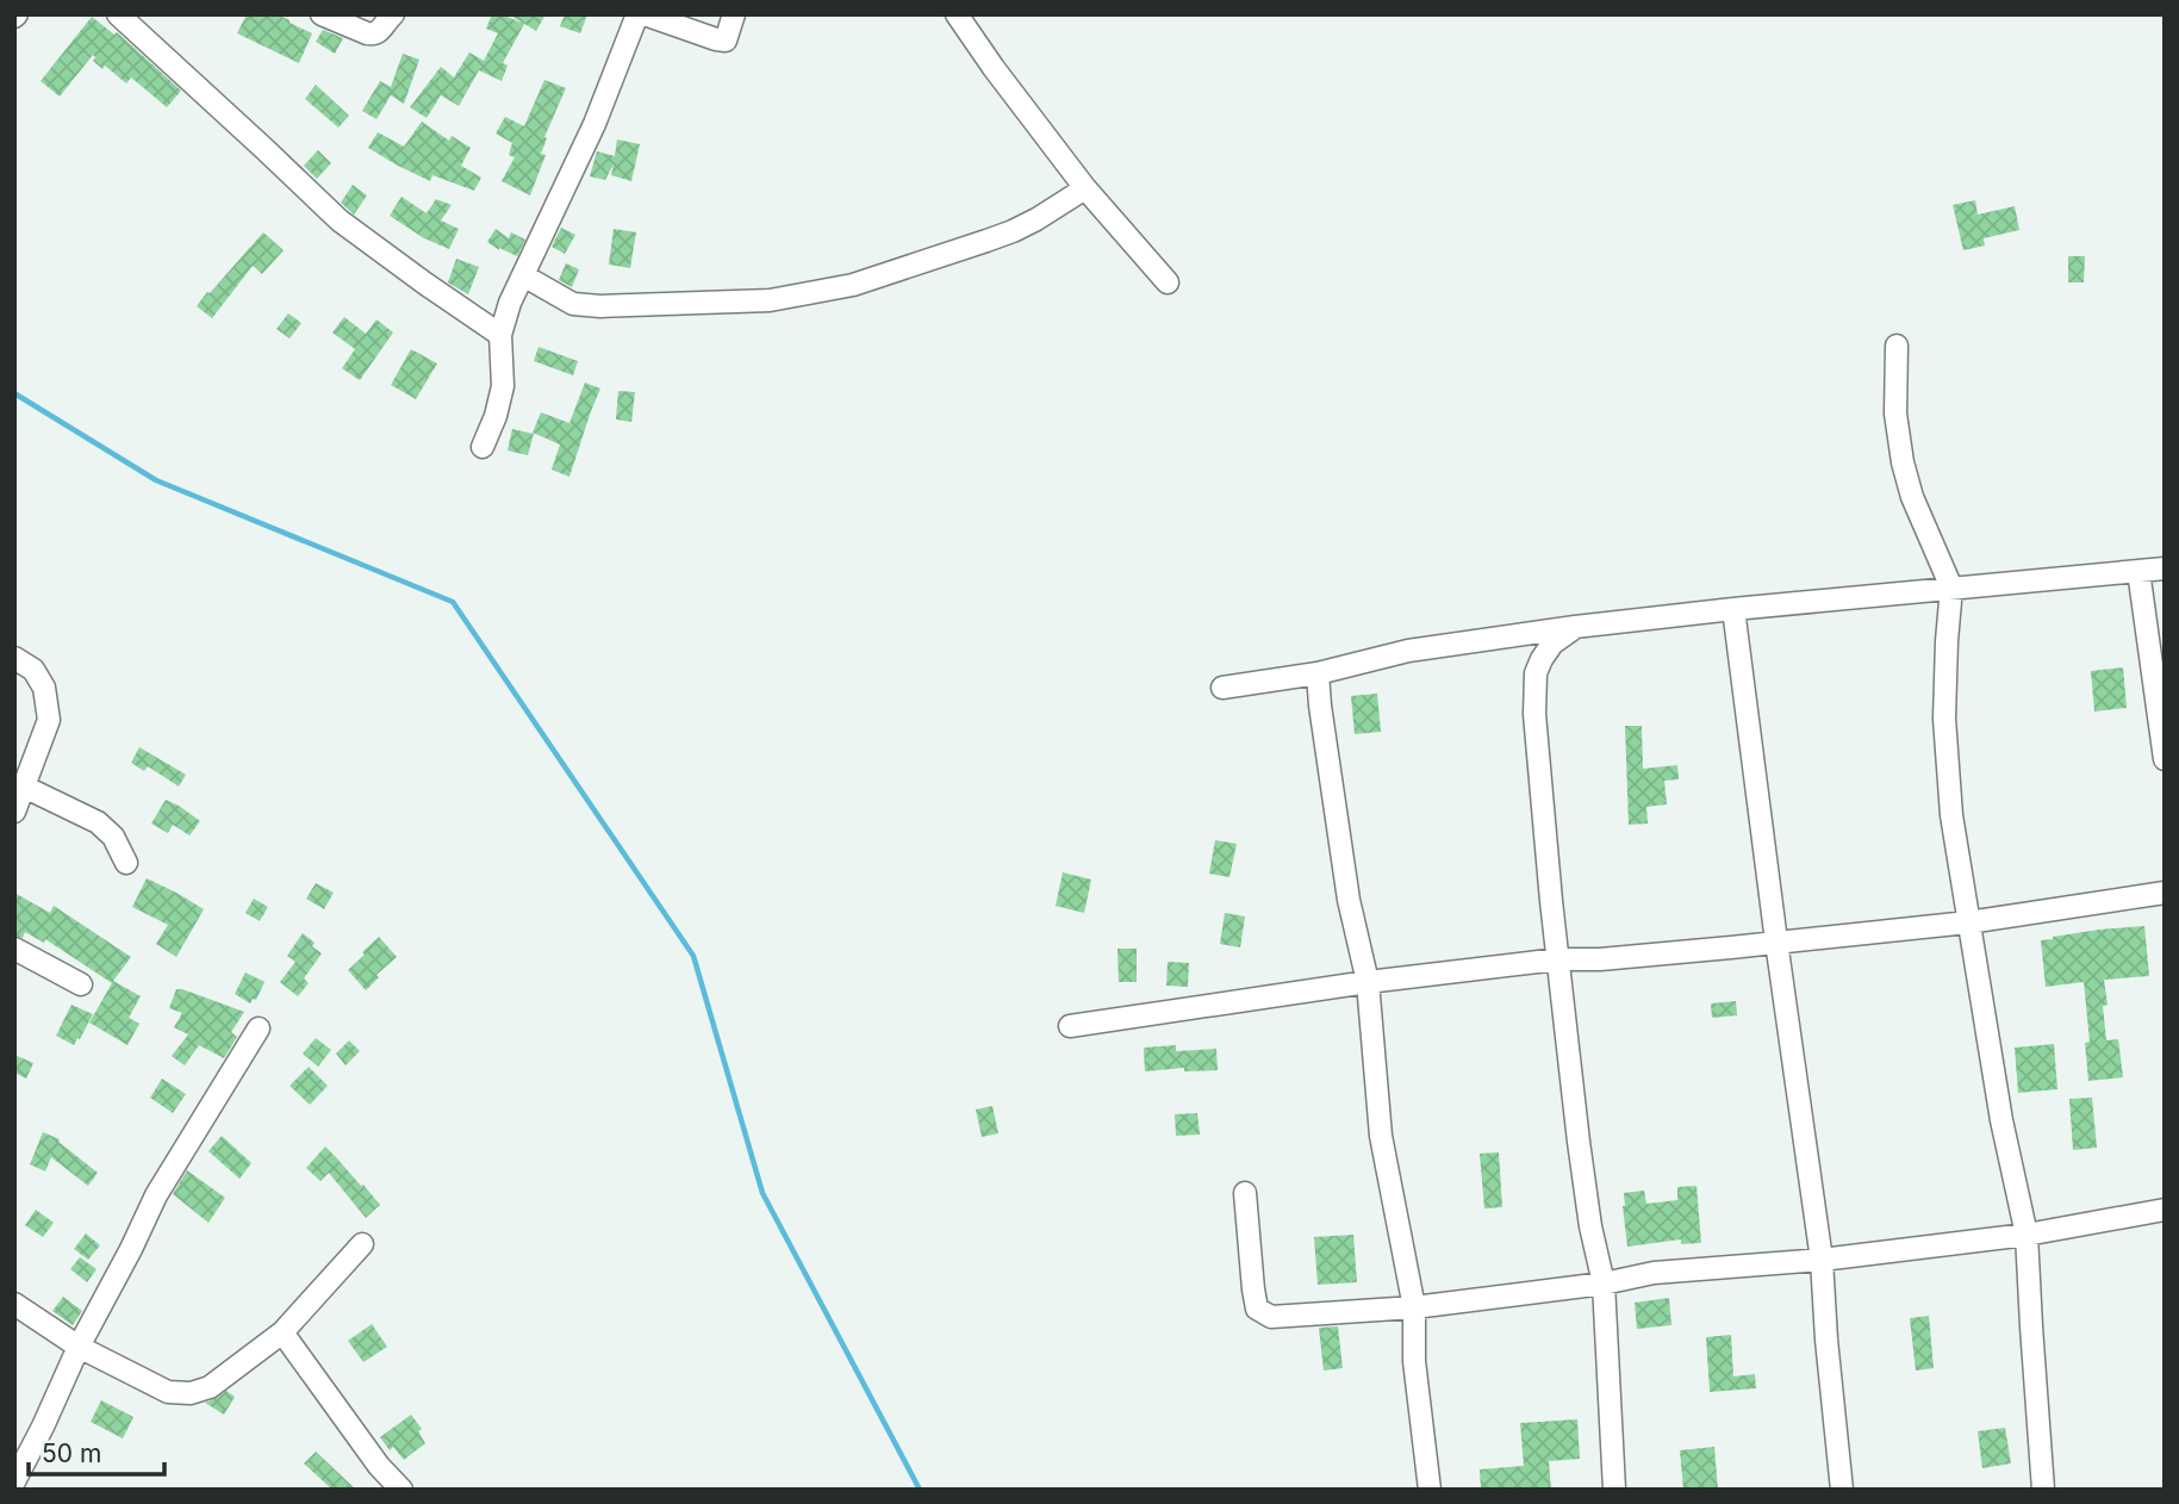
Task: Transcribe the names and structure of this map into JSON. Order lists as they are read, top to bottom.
{
  "scale_bar": "50 m"
}
